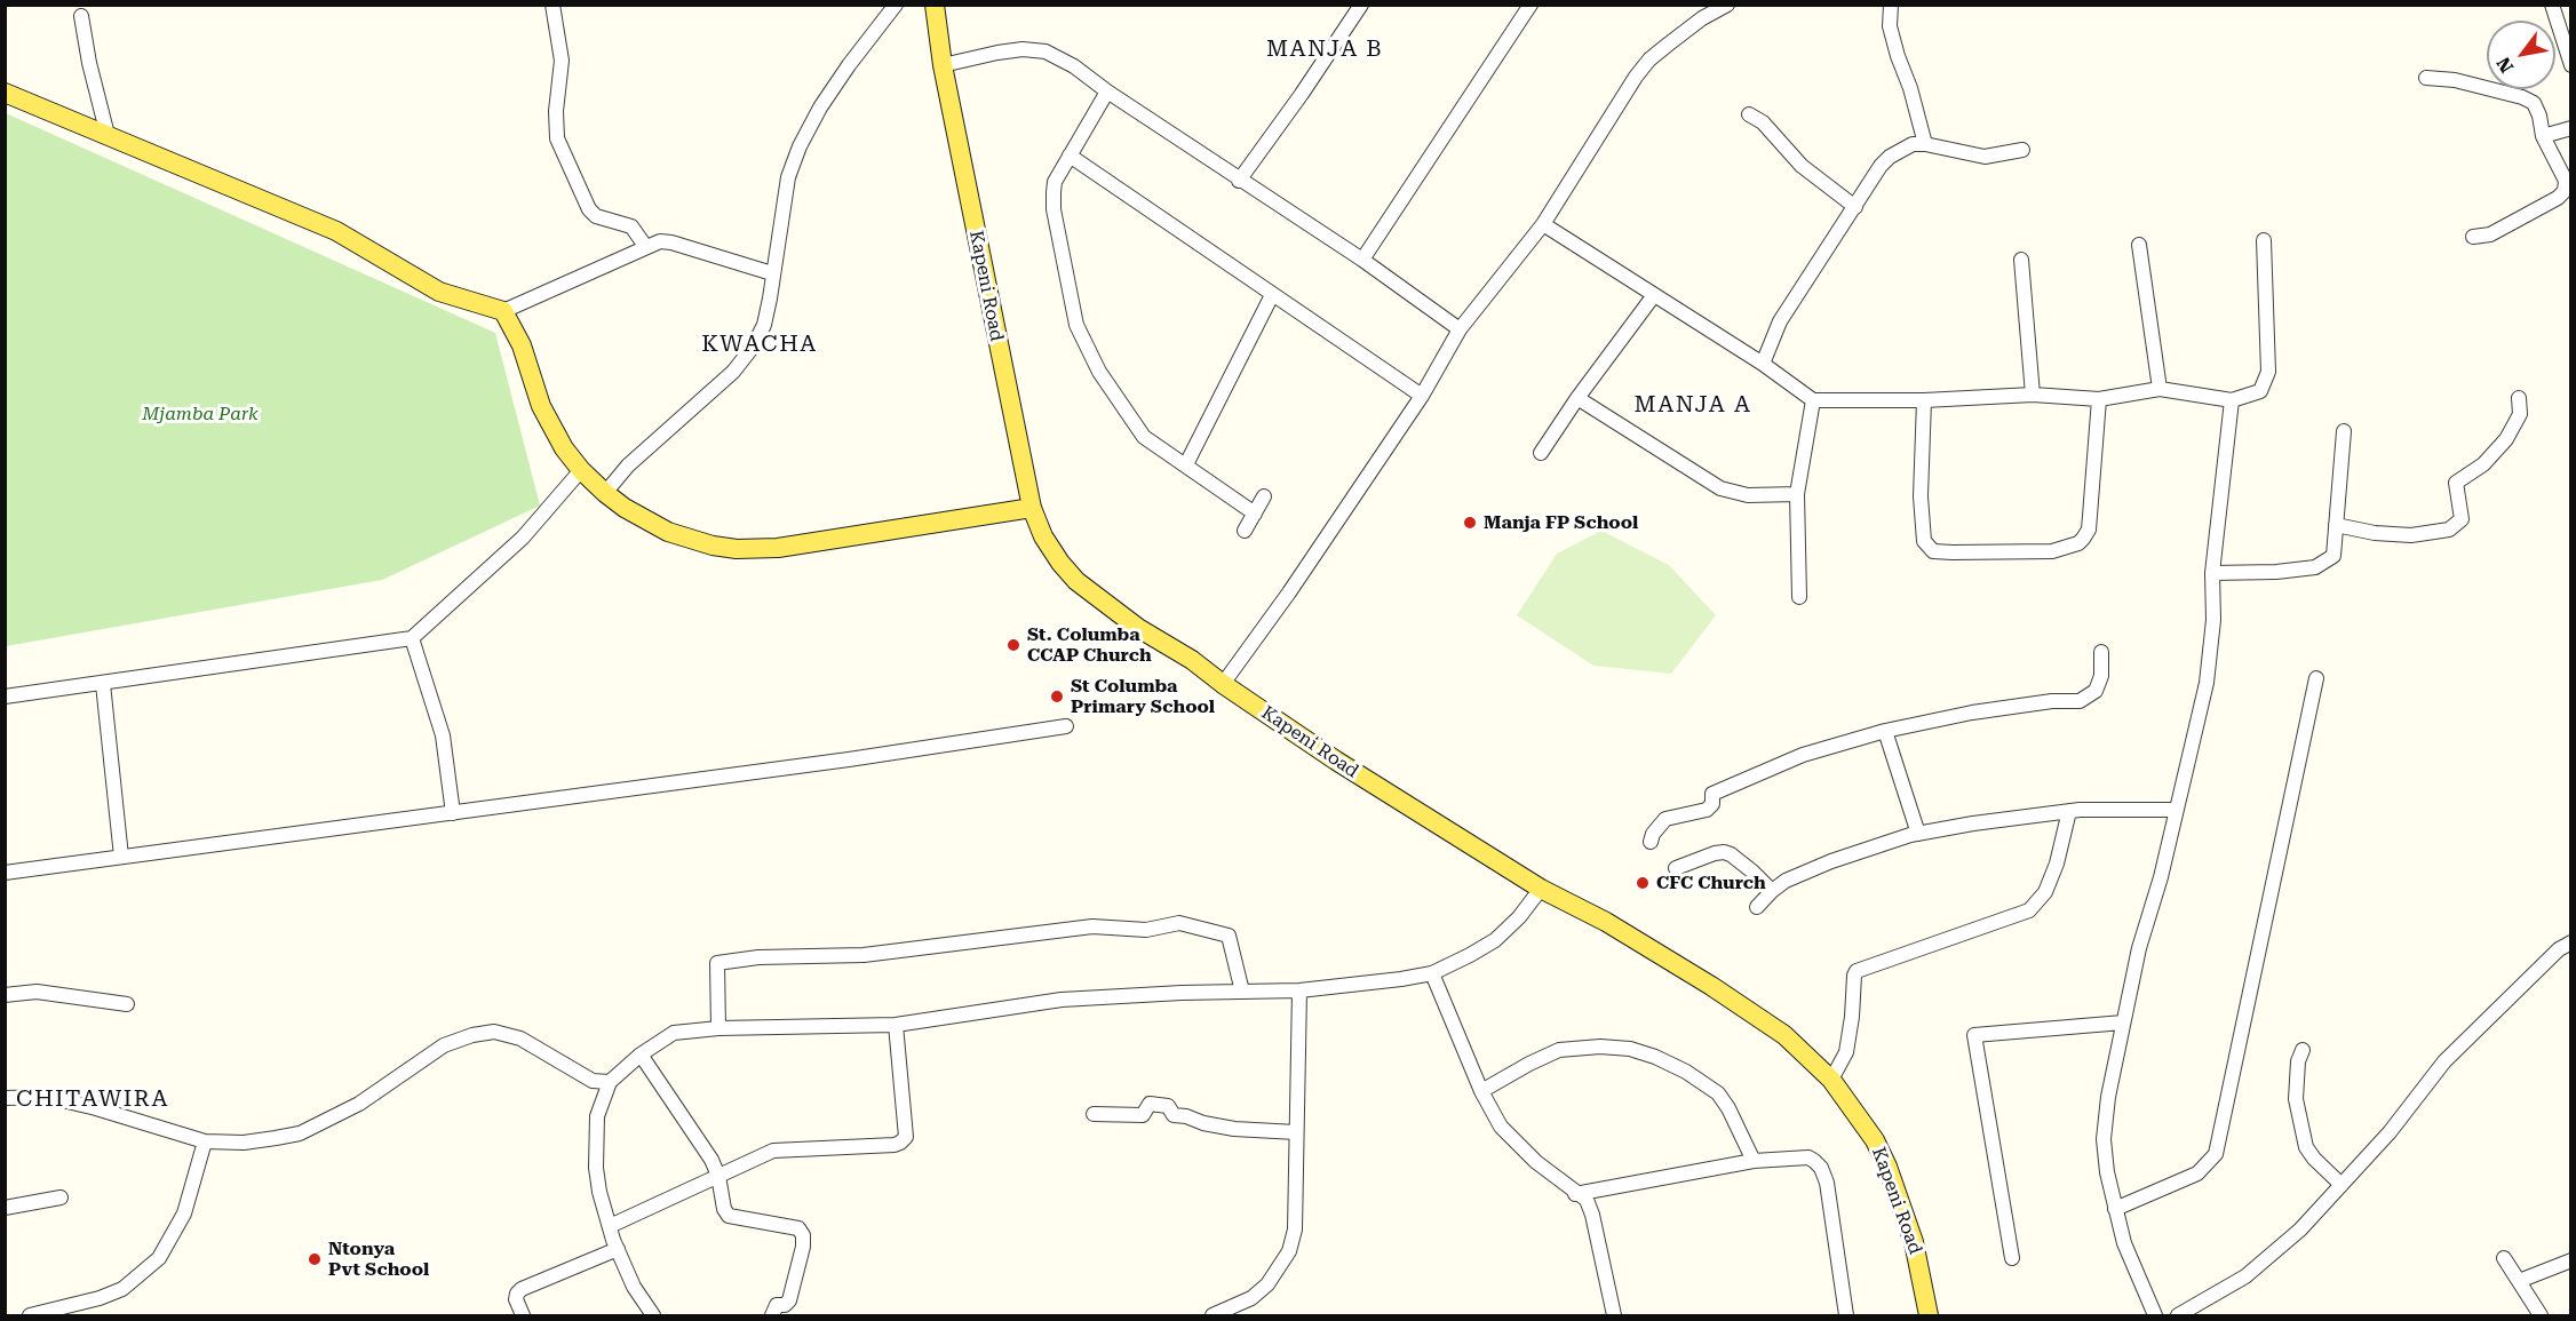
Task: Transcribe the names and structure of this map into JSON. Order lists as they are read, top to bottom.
{
  "streets": {
    "main road": ["Kapeni Road"]
  },
  "districts": [
    "MANJA B",
    "KWACHA",
    "MANJA A",
    "CHITAWIRA"
  ],
  "parks": ["Mjamba Park"],
  "places": [
    "Manja FP School",
    "St. Columba CCAP Church",
    "St Columba Primary School",
    "CFC Church",
    "Ntonya Pvt School"
  ],
  "north": "bottom left"
}
